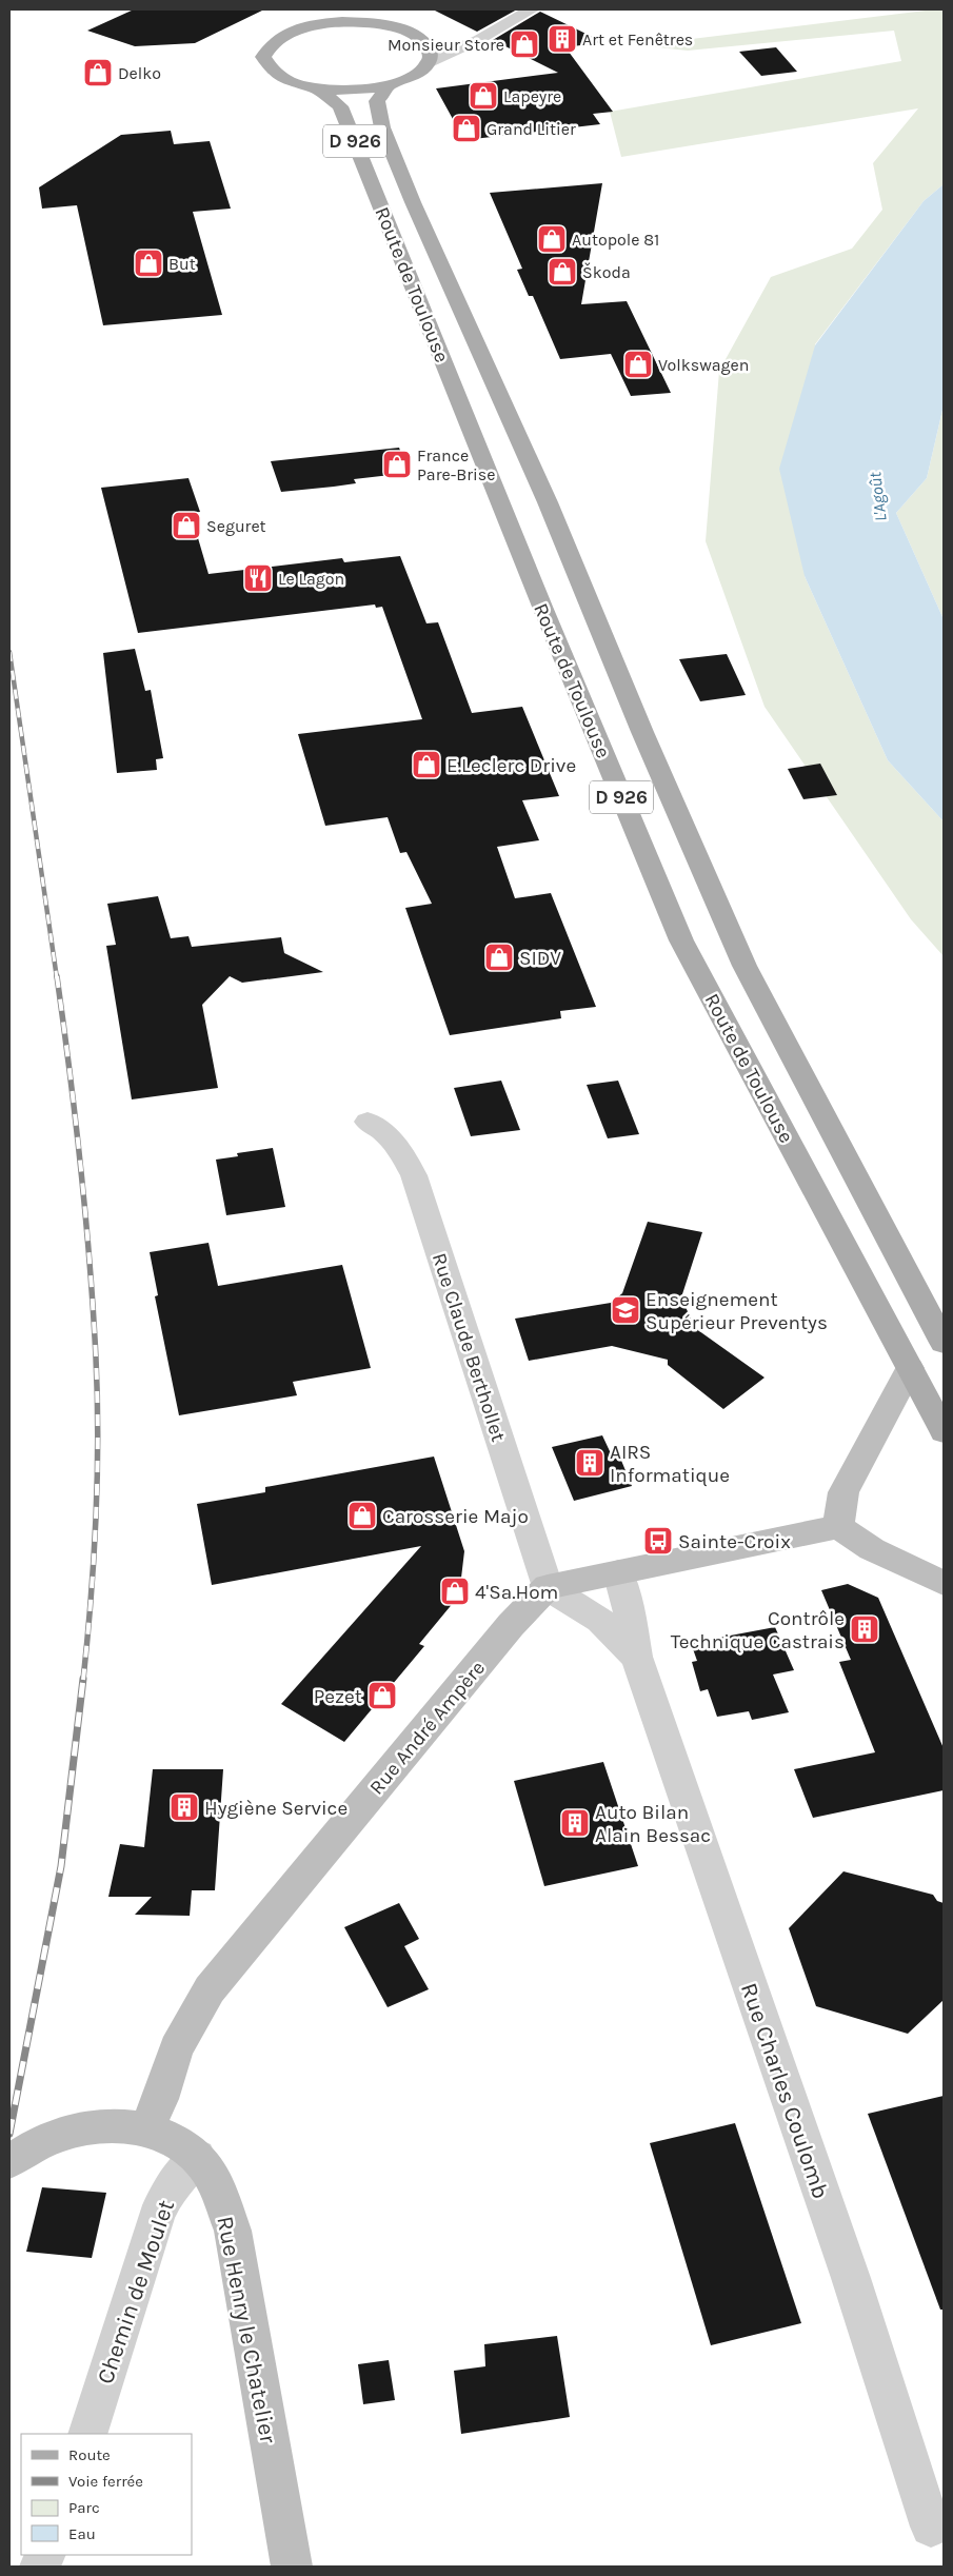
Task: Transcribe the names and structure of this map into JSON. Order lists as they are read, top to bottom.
{
  "streets": {
    "main road": [
      "D 926",
      "Route de Toulouse",
      "Rue André Ampère",
      "Rue Henry le Chatelier"
    ],
    "street": ["Rue Claude Berthollet", "Rue Charles Coulomb", "Chemin de Moulet"]
  },
  "crossings": [
    ["D 926", "Route de Toulouse"],
    ["Rue Claude Berthollet", "Rue André Ampère"],
    ["Rue Claude Berthollet", "Rue Charles Coulomb"],
    ["Rue André Ampère", "Rue Charles Coulomb"],
    ["Rue André Ampère", "Rue Henry le Chatelier"],
    ["Chemin de Moulet", "Rue Henry le Chatelier"]
  ],
  "water": ["L'Agoût"],
  "places": {
    "building": [
      "Art et Fenêtres",
      "AIRS Informatique",
      "Contrôle Technique Castrais",
      "Hygiène Service",
      "Auto Bilan Alain Bessac"
    ],
    "shop": [
      "Monsieur Store",
      "Delko",
      "Lapeyre",
      "Grand Litier",
      "Autopole 81",
      "But",
      "Škoda",
      "Volkswagen",
      "France Pare-Brise",
      "Seguret",
      "E.Leclerc Drive",
      "SIDV",
      "Carosserie Majo",
      "4'Sa.Hom",
      "Pezet"
    ],
    "restaurant": ["Le Lagon"],
    "school or university": ["Enseignement Supérieur Preventys"],
    "bus stop": ["Sainte-Croix"]
  },
  "legend": [
    "Route",
    "Voie ferrée",
    "Parc",
    "Eau"
  ]
}
